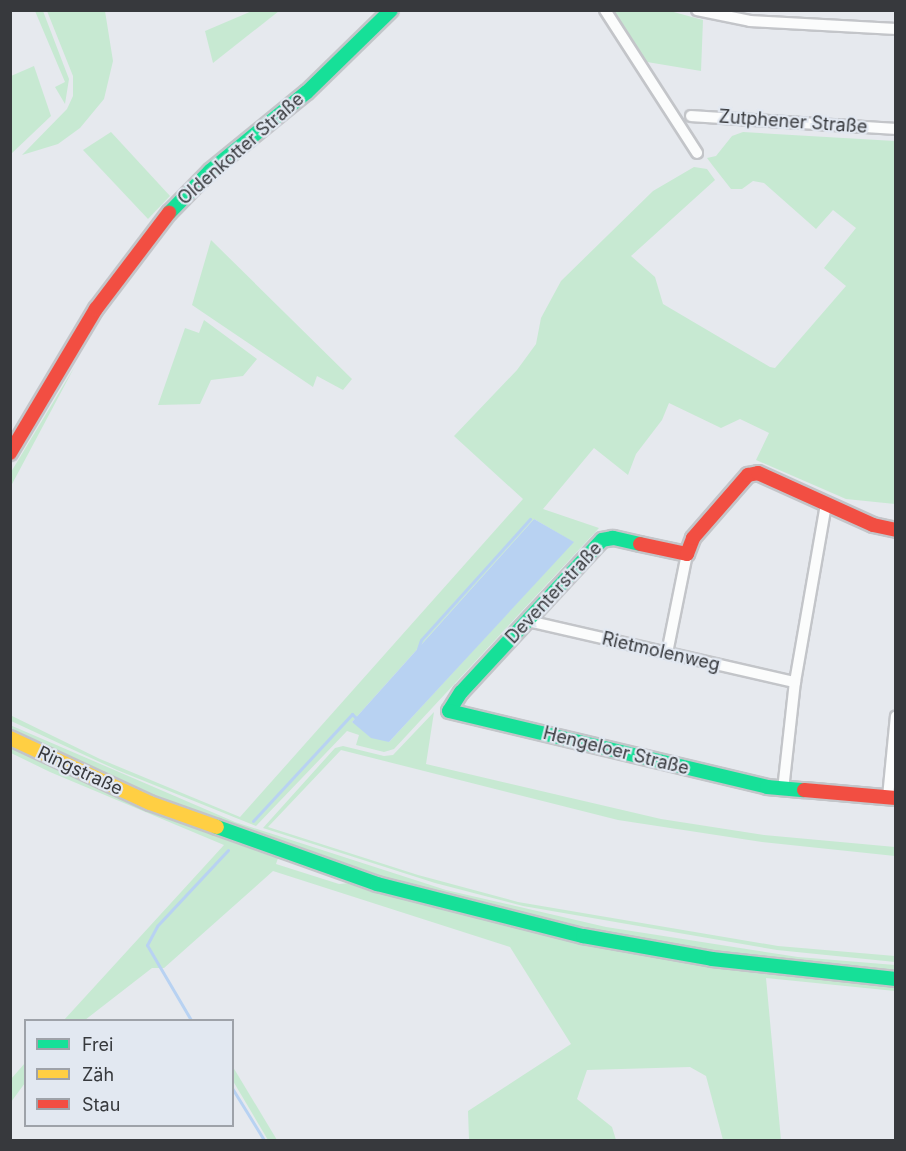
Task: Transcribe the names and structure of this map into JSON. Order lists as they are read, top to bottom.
{
  "streets": {
    "street": [
      "Zutphener Straße",
      "Oldenkotter Straße",
      "Deventerstraße",
      "Rietmolenweg",
      "Hengeloer Straße",
      "Ringstraße"
    ]
  },
  "crossings": [
    ["Deventerstraße", "Rietmolenweg"],
    ["Deventerstraße", "Hengeloer Straße"]
  ],
  "legend": ["Frei", "Zäh", "Stau"]
}
